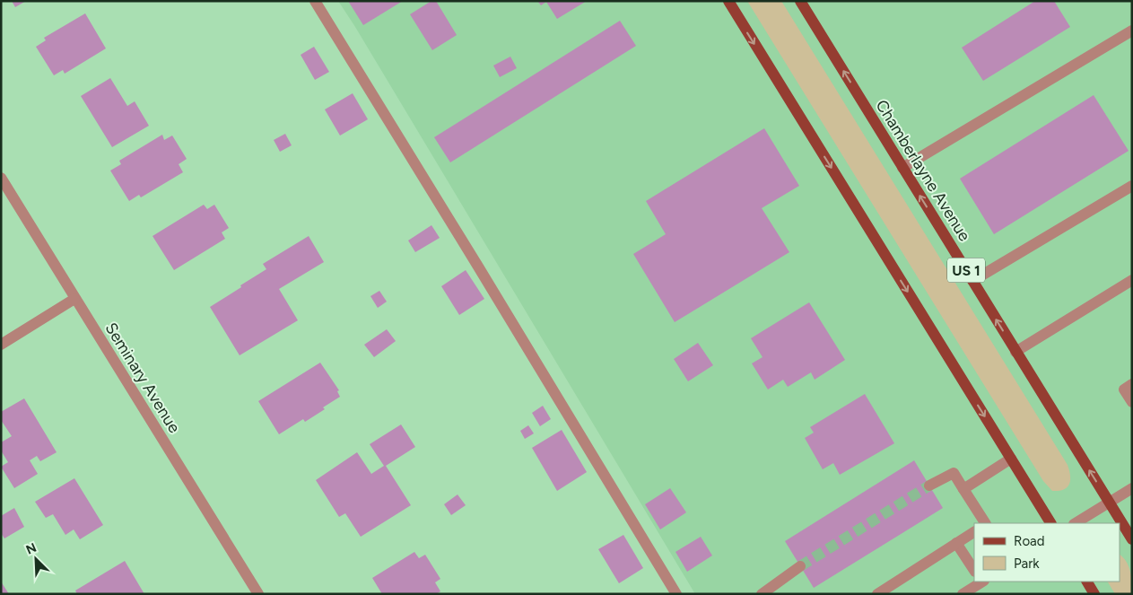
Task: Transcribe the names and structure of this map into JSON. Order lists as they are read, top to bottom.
{
  "streets": {
    "main road": ["Chamberlayne Avenue", "US 1"],
    "street": ["Seminary Avenue"]
  },
  "legend": ["Road", "Park"],
  "north": "top left"
}
